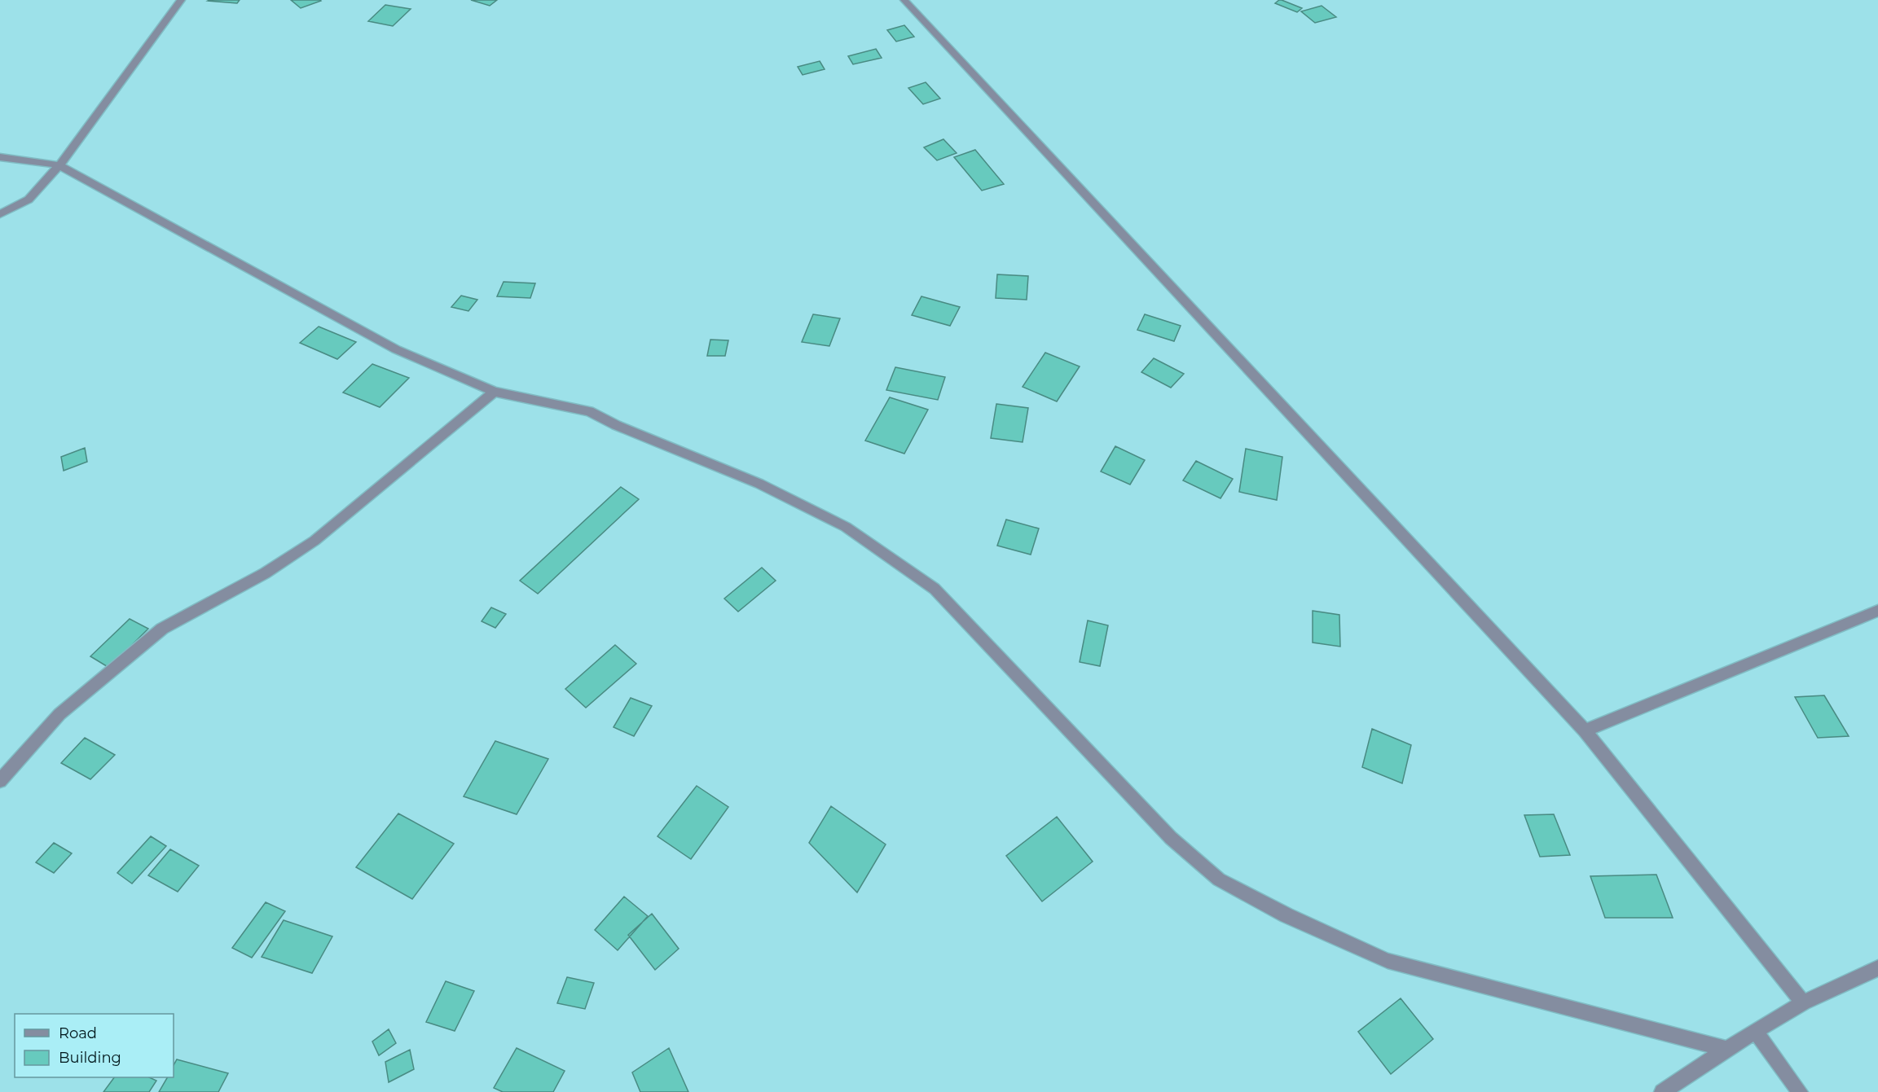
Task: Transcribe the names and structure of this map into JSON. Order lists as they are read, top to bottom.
{
  "legend": ["Road", "Building"]
}
